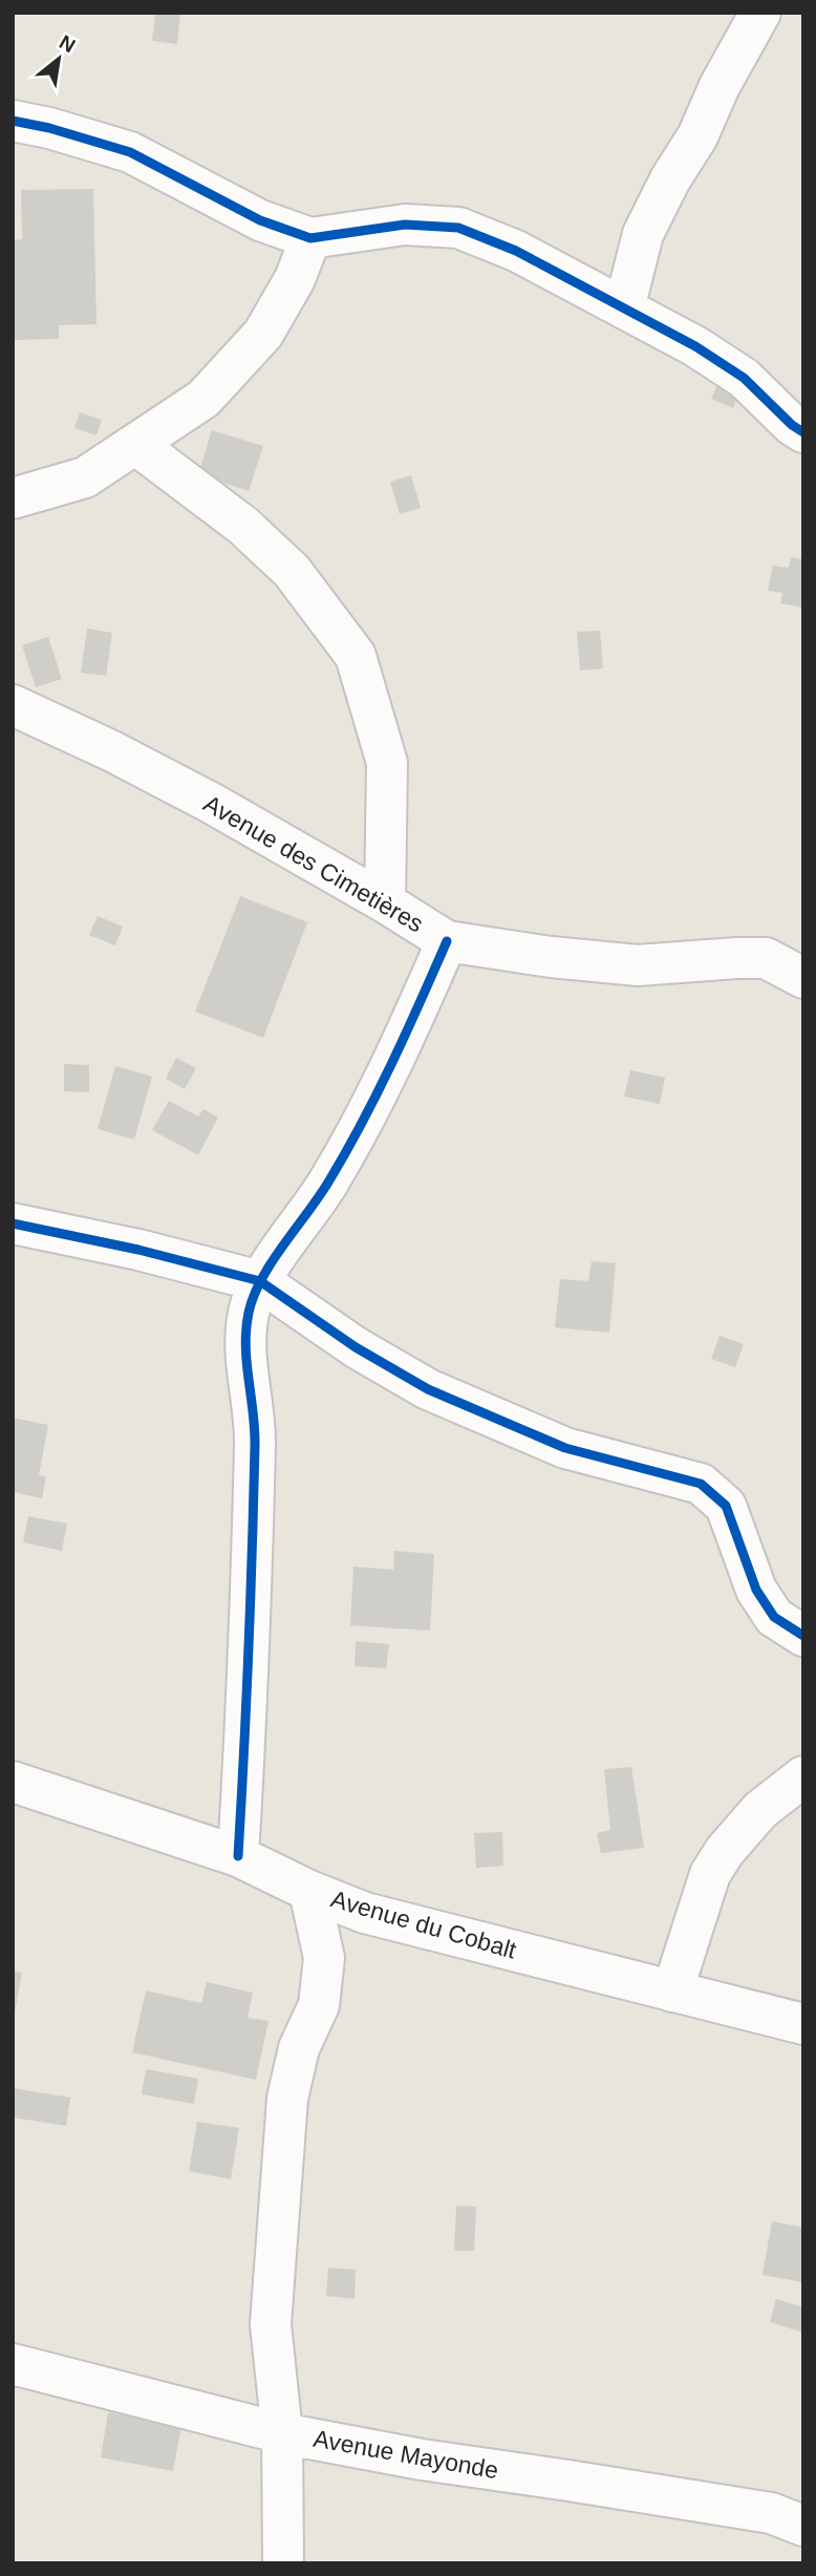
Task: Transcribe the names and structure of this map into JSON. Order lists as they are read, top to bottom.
{
  "streets": {
    "street": ["Avenue des Cimetières", "Avenue du Cobalt", "Avenue Mayonde"]
  },
  "north": "top right"
}
